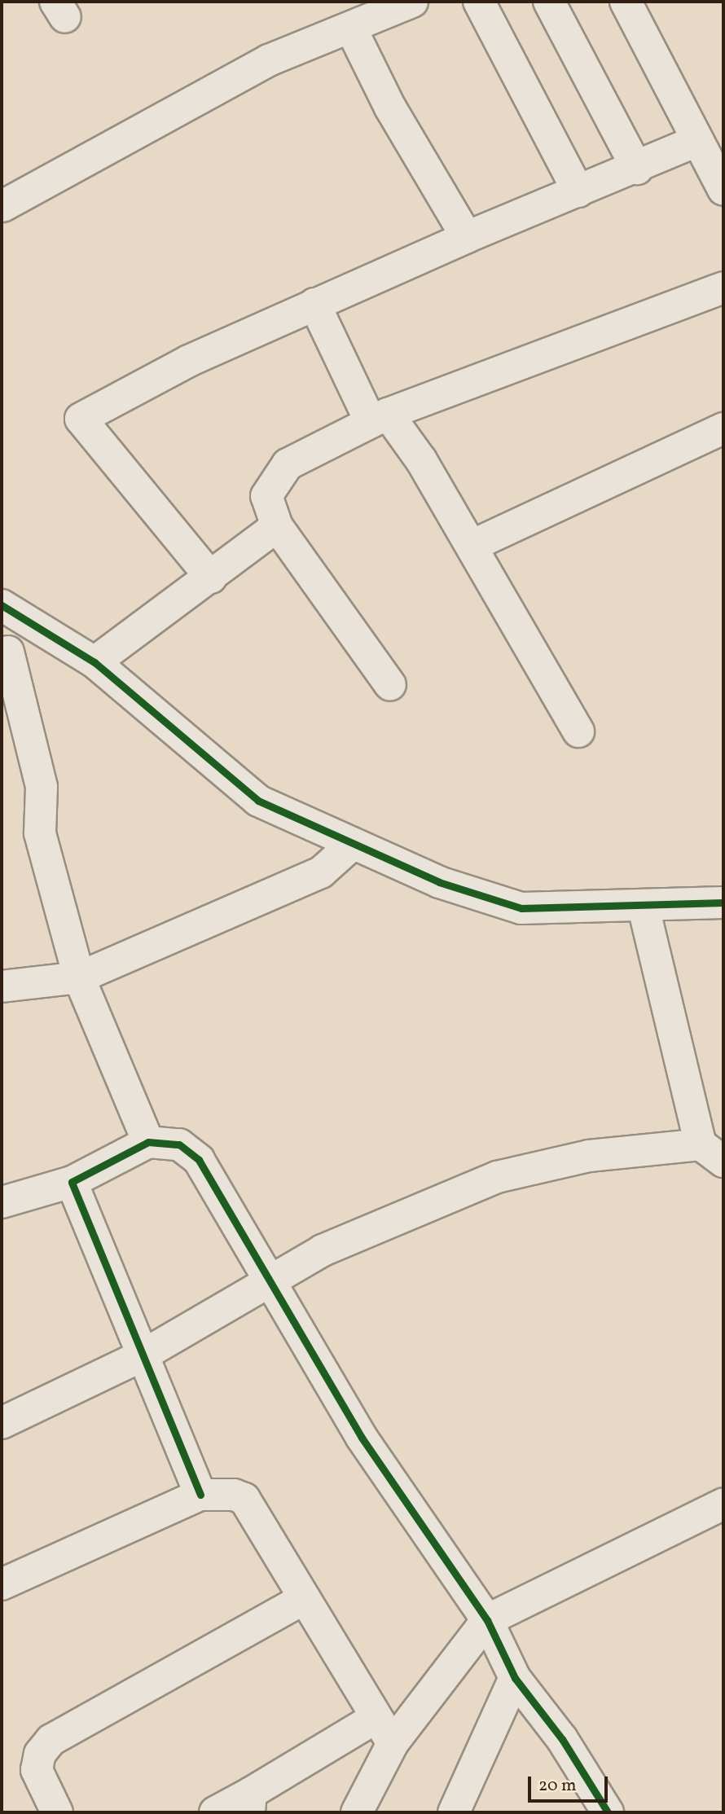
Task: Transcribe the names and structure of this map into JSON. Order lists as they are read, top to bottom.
{
  "scale_bar": "20 m"
}
